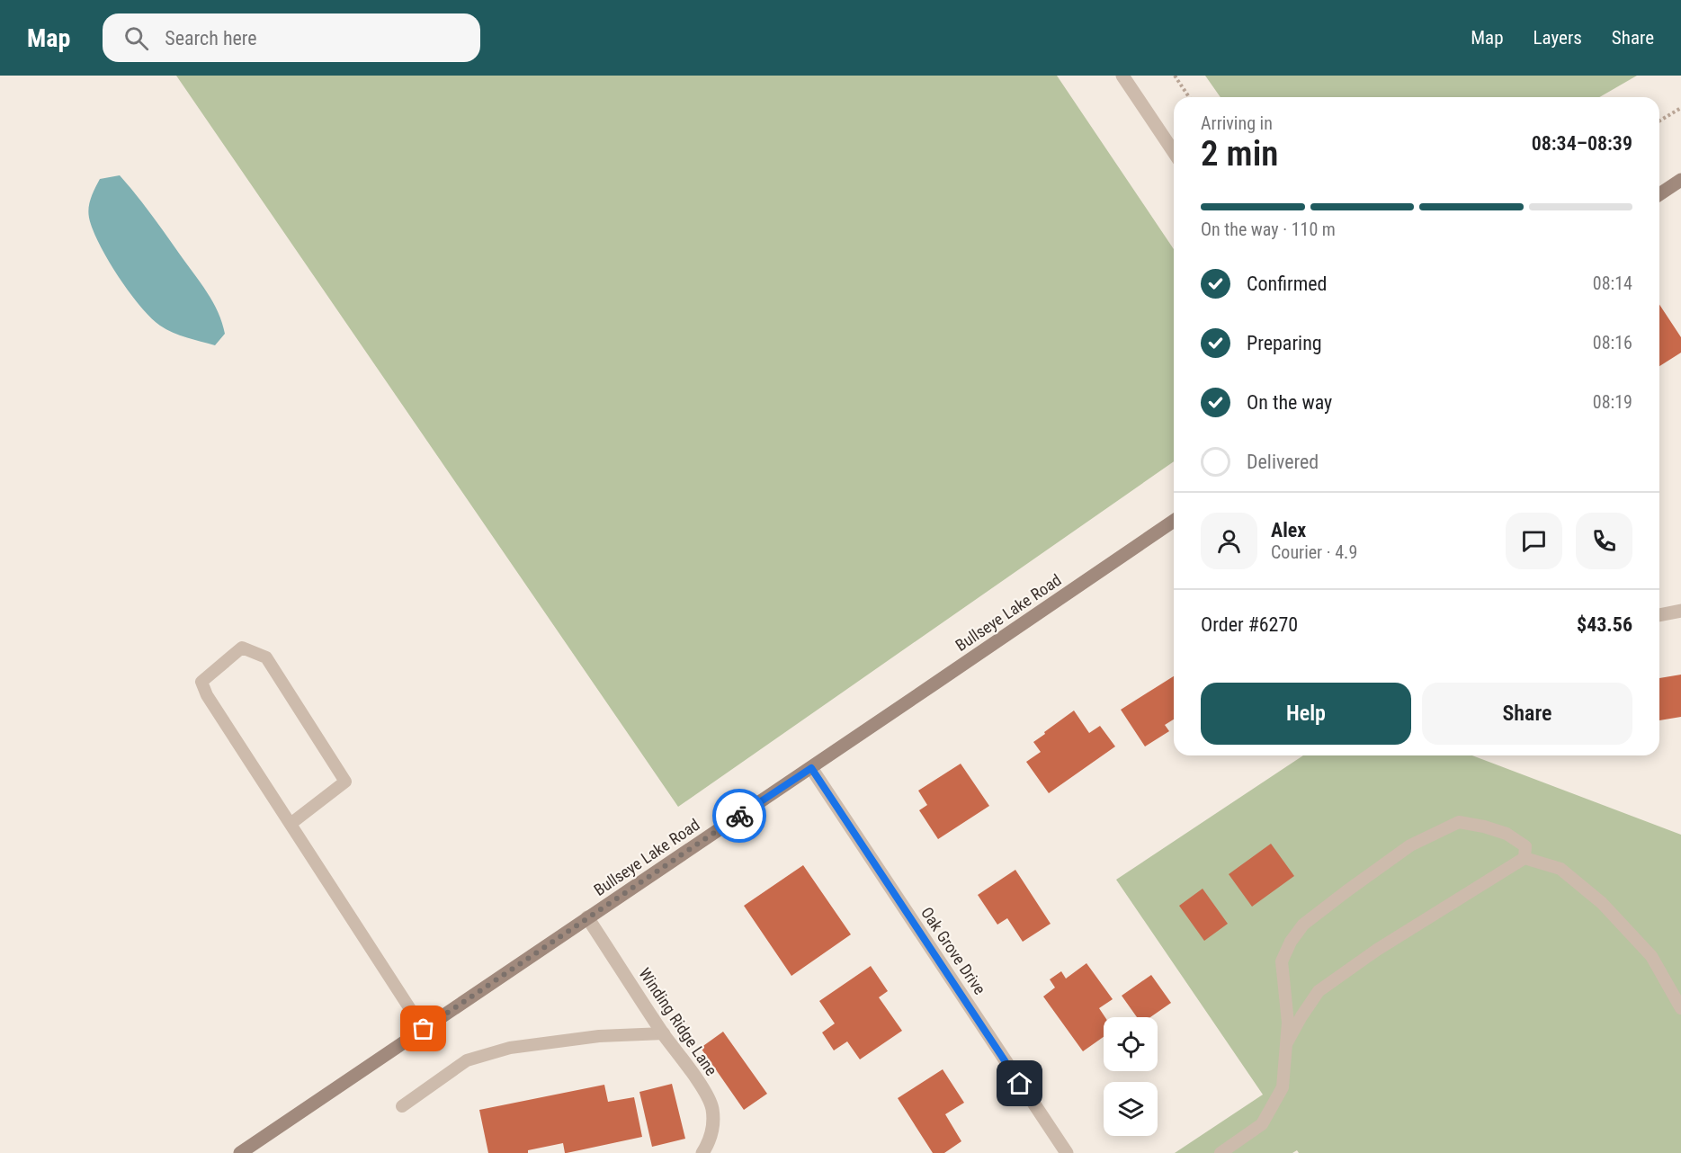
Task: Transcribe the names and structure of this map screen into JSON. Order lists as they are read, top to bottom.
{
  "streets": {
    "street": ["Bullseye Lake Road", "Oak Grove Drive", "Winding Ridge Lane"]
  },
  "crossings": [
    ["Bullseye Lake Road", "Oak Grove Drive"],
    ["Bullseye Lake Road", "Winding Ridge Lane"]
  ],
  "page": {
    "header": "Map",
    "search": "Search here",
    "nav": ["Map", "Layers", "Share"],
    "heading": ["2 min", "Arriving in", "08:34–08:39"],
    "panel": [
      "Alex",
      "Courier · 4.9",
      "Order #6270",
      "$43.56"
    ],
    "bar": "On the way · 110 m",
    "list": [
      ["Confirmed", "08:14"],
      ["Preparing", "08:16"],
      ["On the way", "08:19"],
      "Delivered"
    ],
    "buttons": ["Help", "Share"]
  }
}
